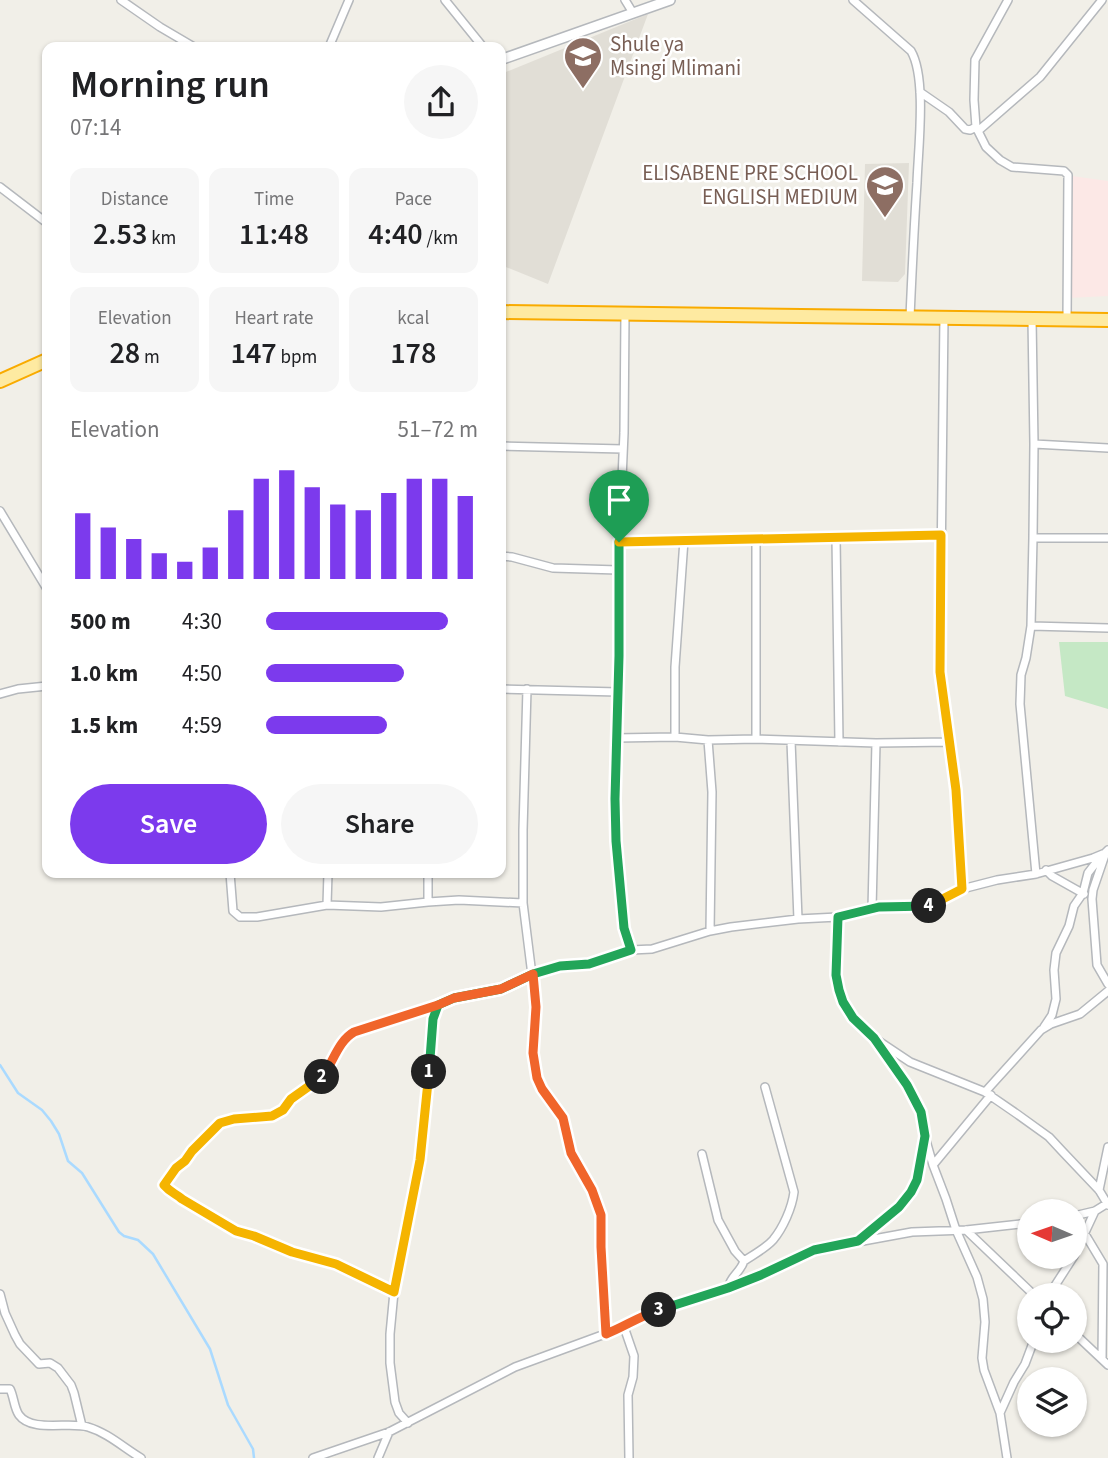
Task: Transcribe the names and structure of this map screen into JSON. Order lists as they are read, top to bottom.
{
  "places": {
    "school or university": ["Shule ya Msingi Mlimani", "ELISABENE PRE SCHOOL ENGLISH MEDIUM"]
  },
  "north": "left",
  "page": {
    "heading": ["Morning run", "07:14"],
    "stats": [
      ["Distance", "2.53 km"],
      ["Time", "11:48"],
      ["Pace", "4:40 /km"],
      ["Elevation", "28 m"],
      ["Heart rate", "147 bpm"],
      ["kcal", "178"]
    ],
    "chart": ["Elevation", "51–72 m"],
    "list": [
      {
        "name": "500 m",
        "note": "4:30"
      },
      {
        "name": "1.0 km",
        "note": "4:50"
      },
      {
        "name": "1.5 km",
        "note": "4:59"
      }
    ],
    "buttons": ["Save", "Share"],
    "pins": [
      "4",
      "1",
      "2",
      "3"
    ]
  }
}
